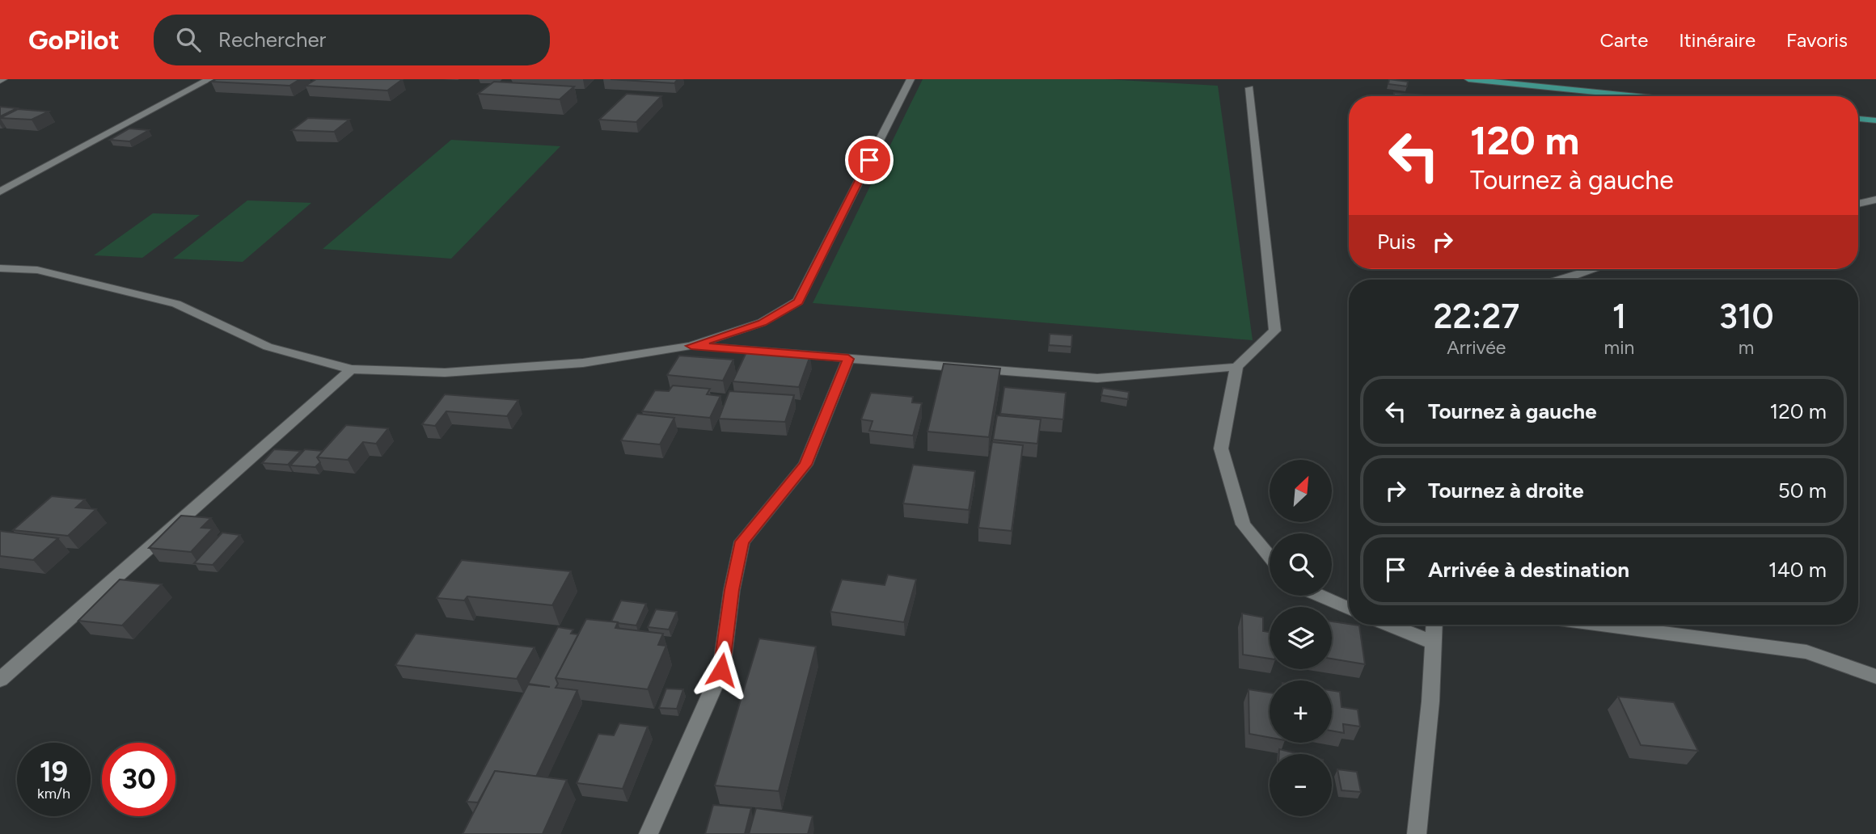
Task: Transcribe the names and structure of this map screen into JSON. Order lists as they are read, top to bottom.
{
  "north": "top right",
  "page": {
    "header": "GoPilot",
    "search": "Rechercher",
    "nav": ["Carte", "Itinéraire", "Favoris"],
    "turn": ["120 m", "Tournez à gauche"],
    "then": "Puis",
    "eta": [
      "22:27",
      "Arrivée",
      "1",
      "min",
      "310",
      "m"
    ],
    "list": [
      {
        "name": "Tournez à gauche",
        "value": "120 m"
      },
      {
        "name": "Tournez à droite",
        "value": "50 m"
      },
      {
        "name": "Arrivée à destination",
        "value": "140 m"
      }
    ],
    "map_buttons": ["+", "−"],
    "speed": "19 km/h",
    "limit": "30"
  }
}
